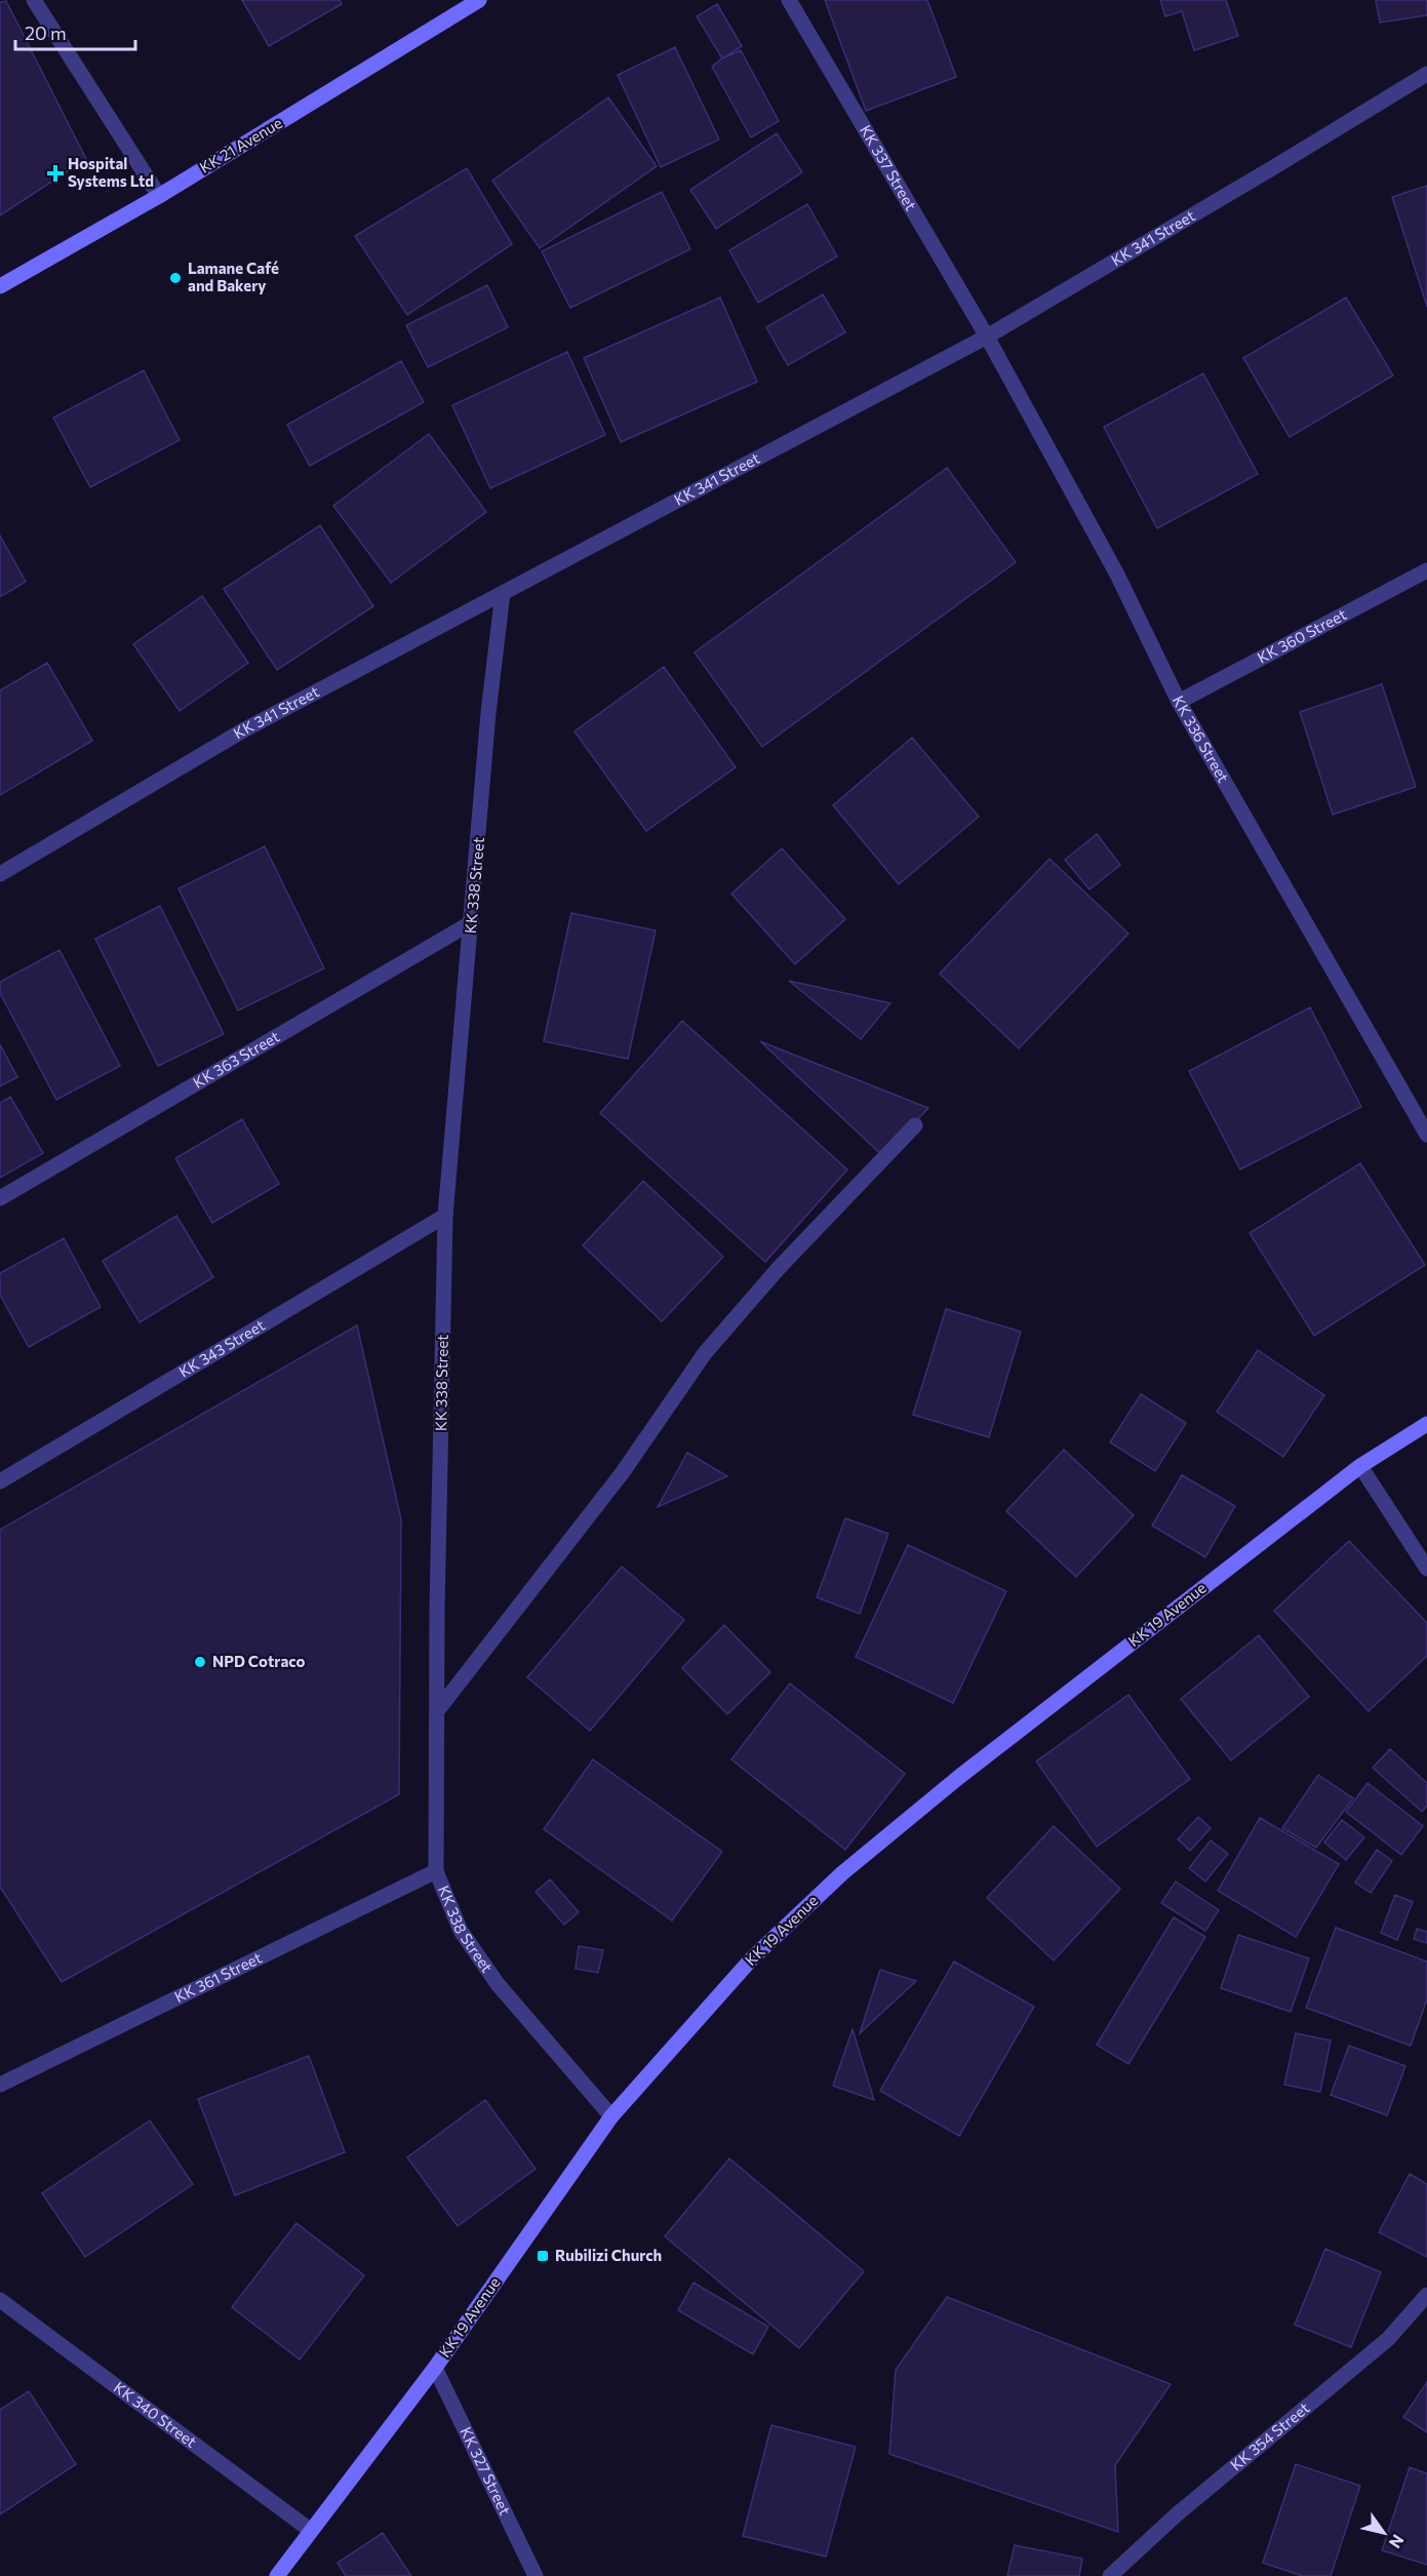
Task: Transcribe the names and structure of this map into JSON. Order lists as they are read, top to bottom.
{
  "streets": {
    "street": [
      "KK 21 Avenue",
      "KK 337 Street",
      "KK 341 Street",
      "KK 360 Street",
      "KK 336 Street",
      "KK 338 Street",
      "KK 363 Street",
      "KK 343 Street",
      "KK 19 Avenue",
      "KK 361 Street",
      "KK 340 Street",
      "KK 354 Street",
      "KK 327 Street"
    ]
  },
  "crossings": [
    ["KK 337 Street", "KK 341 Street"],
    ["KK 337 Street", "KK 336 Street"],
    ["KK 341 Street", "KK 336 Street"],
    ["KK 341 Street", "KK 338 Street"],
    ["KK 360 Street", "KK 336 Street"],
    ["KK 338 Street", "KK 363 Street"],
    ["KK 338 Street", "KK 343 Street"],
    ["KK 338 Street", "KK 19 Avenue"],
    ["KK 338 Street", "KK 361 Street"],
    ["KK 19 Avenue", "KK 340 Street"],
    ["KK 19 Avenue", "KK 327 Street"]
  ],
  "places": {
    "health": ["Hospital Systems Ltd"],
    "other": ["Lamane Café and Bakery", "NPD Cotraco"],
    "transit": ["Rubilizi Church"]
  },
  "scale_bar": "20 m",
  "north": "bottom right"
}
